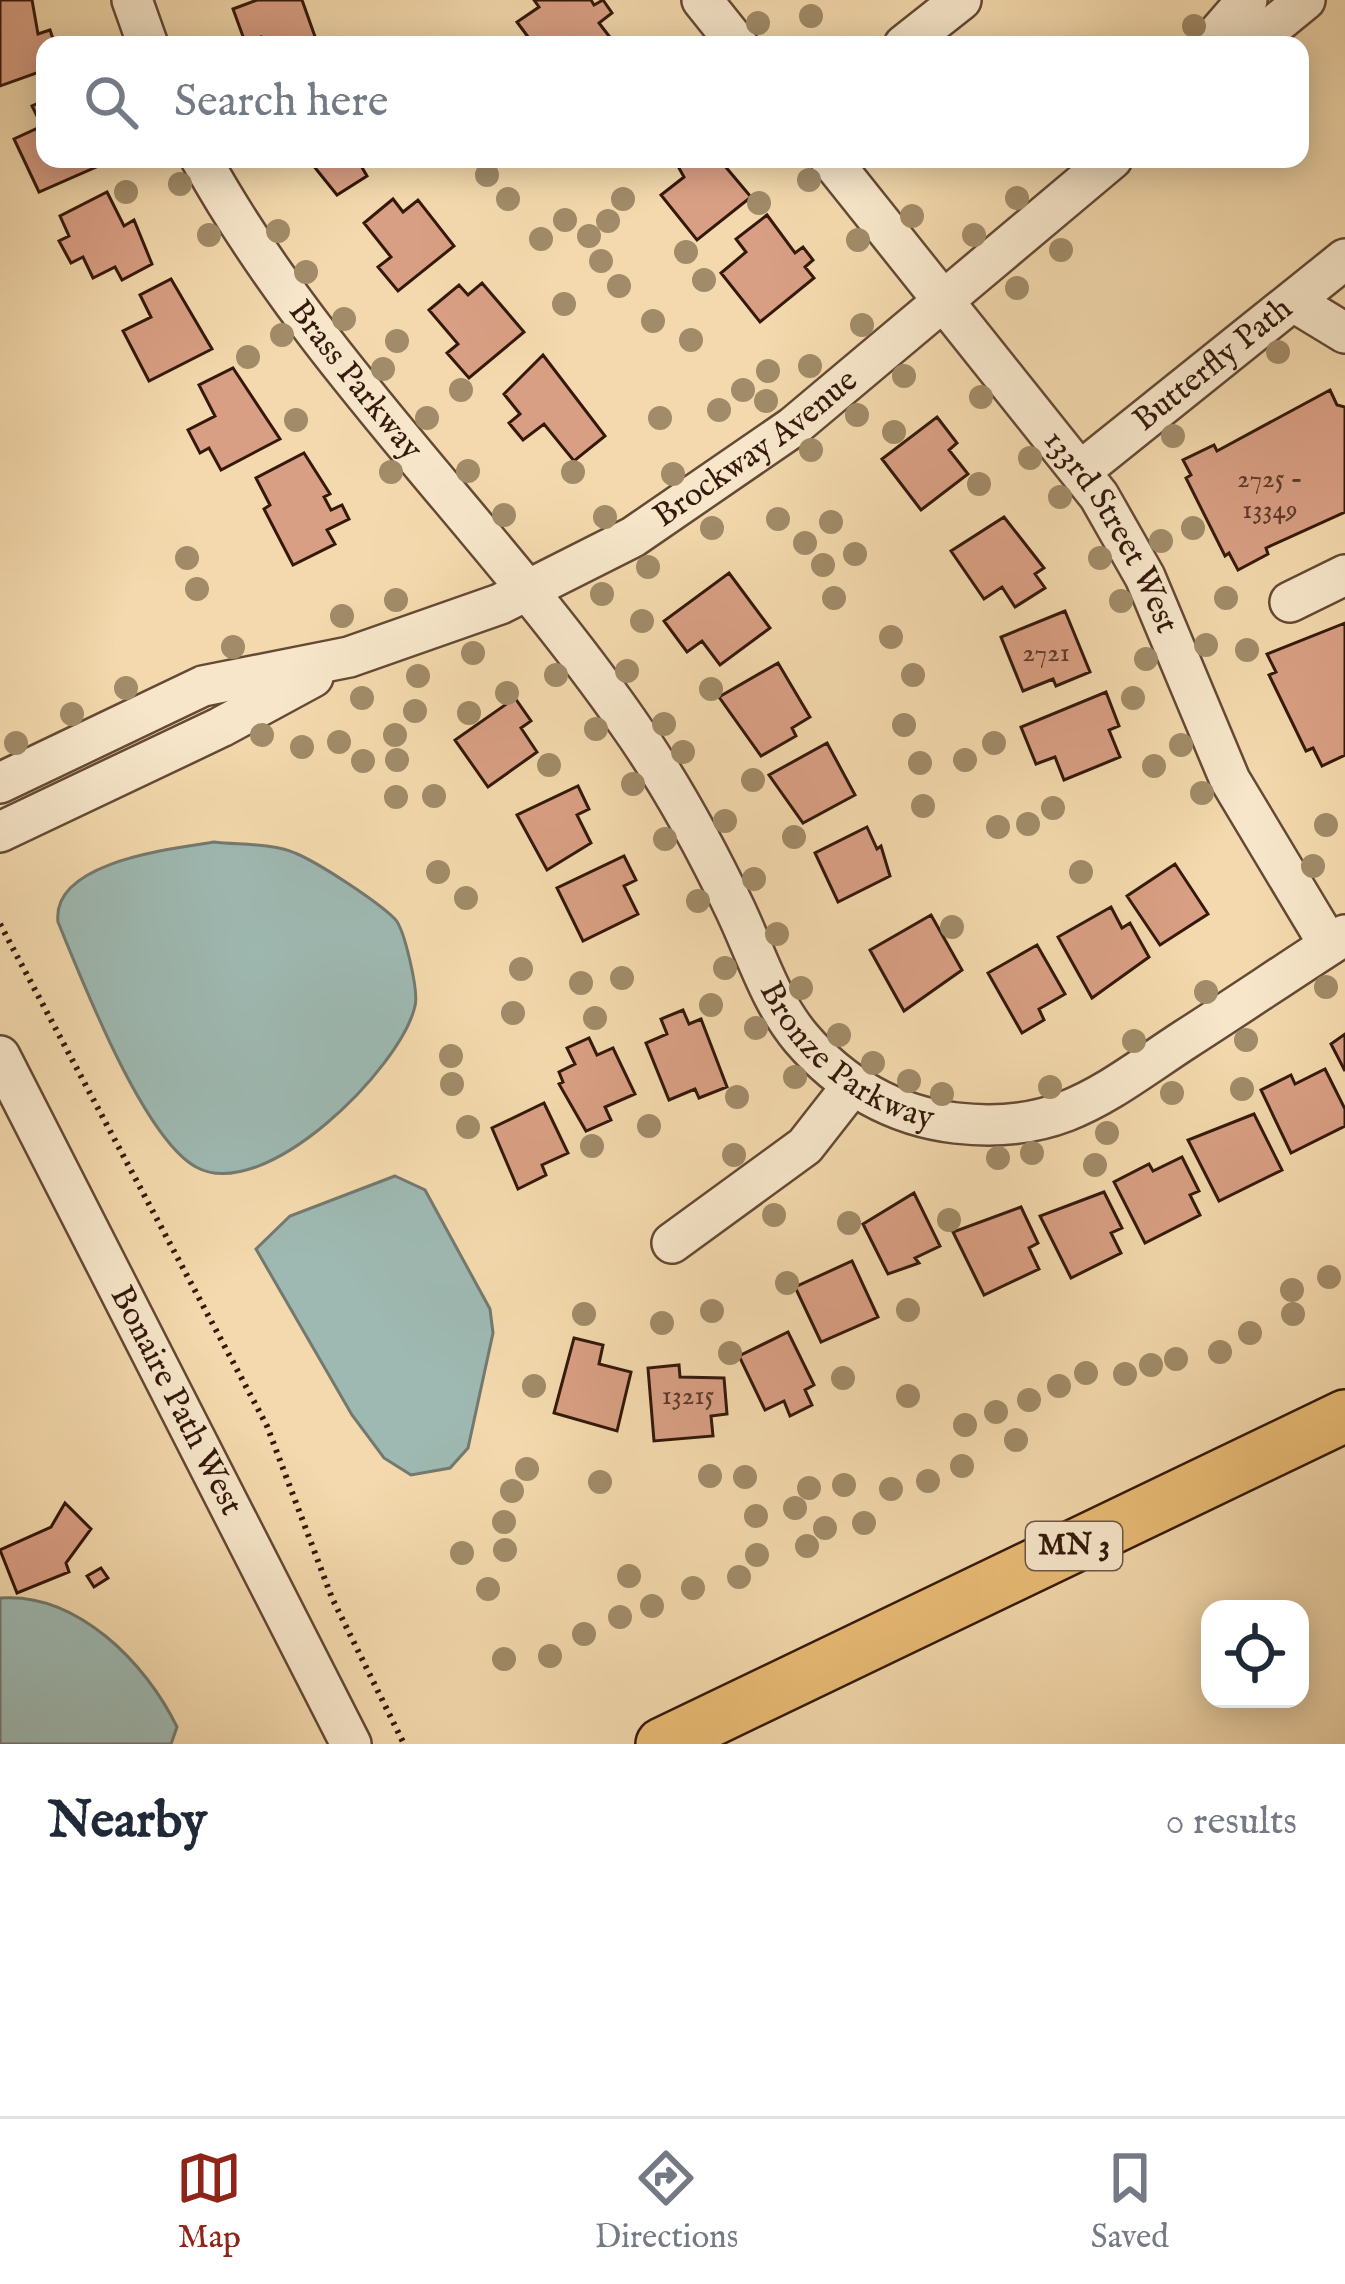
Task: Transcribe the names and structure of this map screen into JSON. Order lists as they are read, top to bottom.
{
  "streets": {
    "main road": ["MN 3"],
    "street": [
      "Butterfly Path",
      "Brass Parkway",
      "Brockway Avenue",
      "133rd Street West",
      "Bronze Parkway",
      "Bonaire Path West"
    ]
  },
  "crossings": [
    ["Butterfly Path", "133rd Street West"],
    ["Brass Parkway", "Brockway Avenue"],
    ["Brass Parkway", "Bronze Parkway"],
    ["Brockway Avenue", "133rd Street West"],
    ["Brockway Avenue", "Bronze Parkway"],
    ["133rd Street West", "Bronze Parkway"]
  ],
  "house_numbers": ["2725 - 13349", "2721", "13215"],
  "page": {
    "search": "Search here",
    "heading": ["Nearby", "0 results"],
    "nav": ["Map", "Directions", "Saved"]
  }
}
